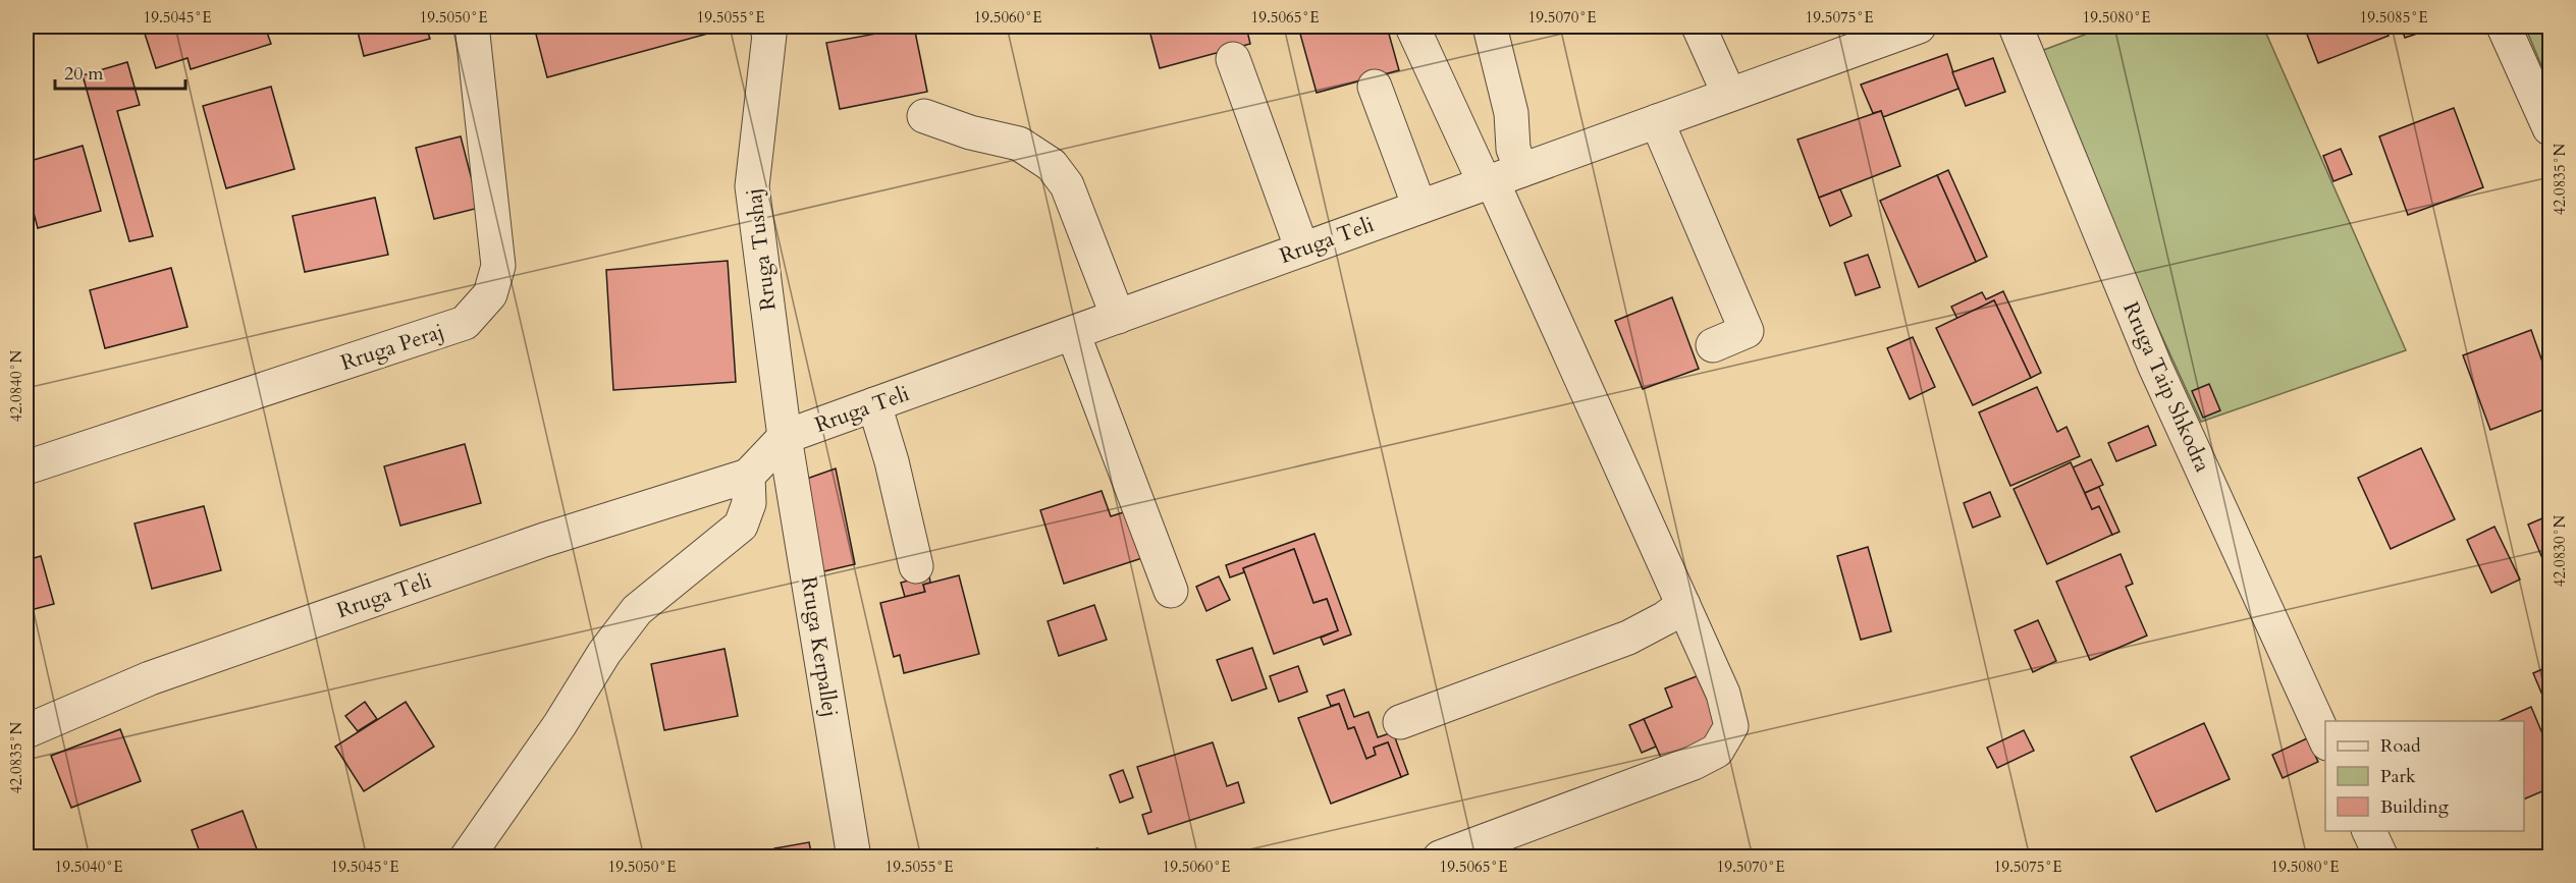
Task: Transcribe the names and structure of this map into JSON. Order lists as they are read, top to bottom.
{
  "streets": {
    "street": [
      "Rruga Teli",
      "Rruga Tushaj",
      "Rruga Peraj",
      "Rruga Taip Shkodra",
      "Rruga Kerpallej"
    ]
  },
  "crossings": [
    ["Rruga Teli", "Rruga Tushaj"],
    ["Rruga Teli", "Rruga Kerpallej"],
    ["Rruga Tushaj", "Rruga Kerpallej"]
  ],
  "legend": ["Road", "Park", "Building"],
  "scale_bar": "20 m",
  "coordinates": [
    "19.5045°E",
    "19.5050°E",
    "19.5055°E",
    "19.5060°E",
    "19.5065°E",
    "19.5070°E",
    "19.5075°E",
    "19.5080°E",
    "19.5085°E",
    "42.0835°N",
    "42.0840°N",
    "42.0830°N",
    "19.5040°E"
  ]
}
